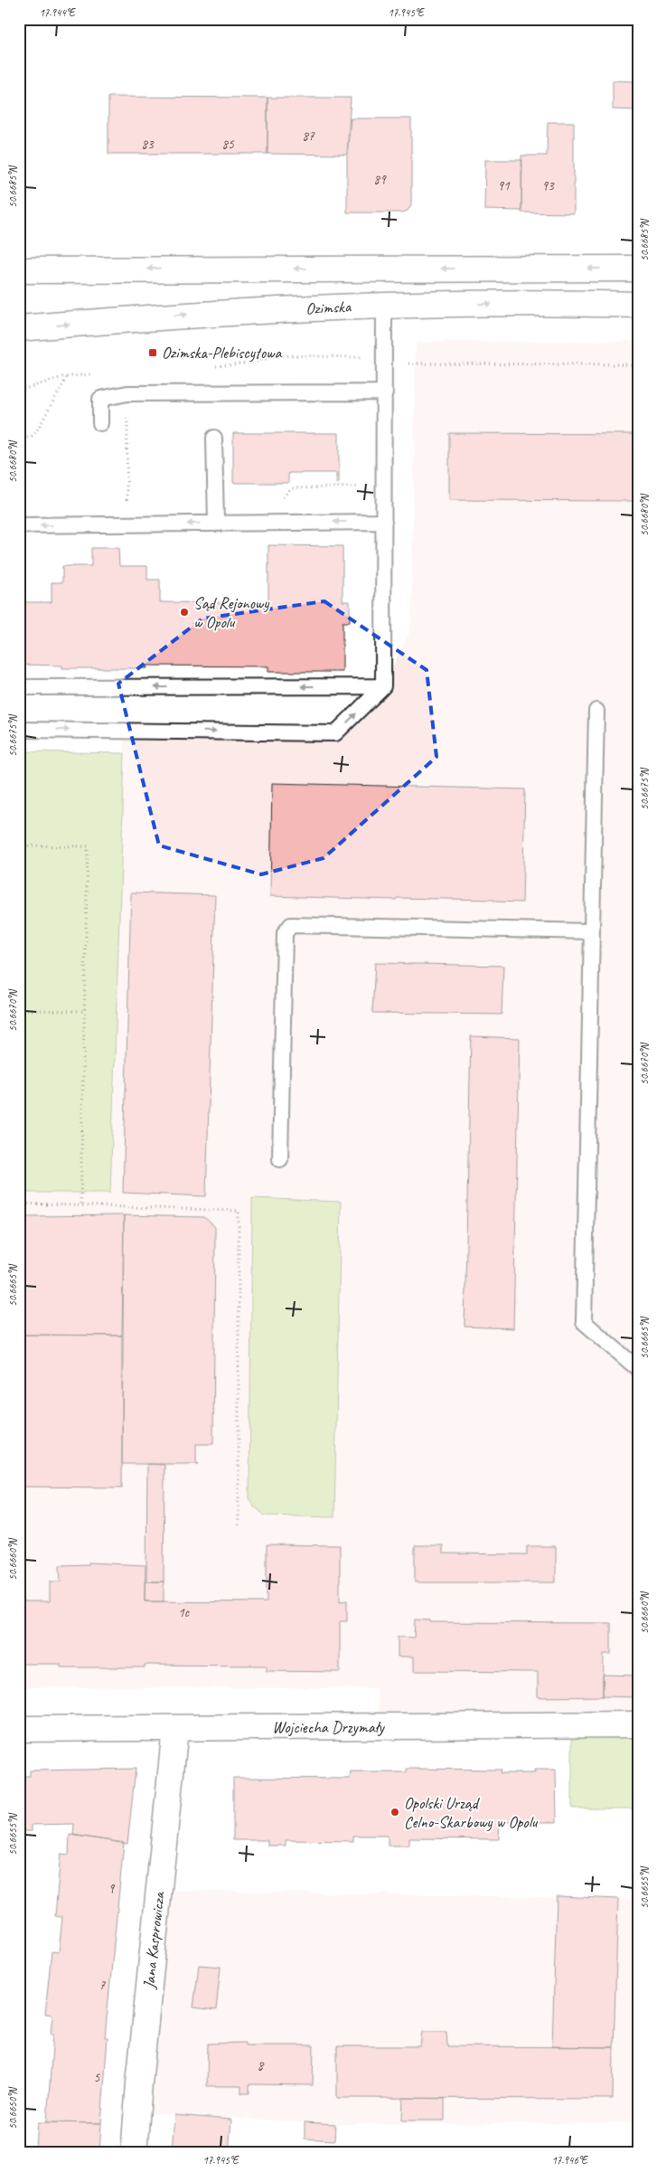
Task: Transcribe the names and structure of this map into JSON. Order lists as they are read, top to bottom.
{
  "streets": {
    "main road": ["Ozimska", "Wojciecha Drzymały", "Jana Kasprowicza"]
  },
  "crossings": [
    ["Wojciecha Drzymały", "Jana Kasprowicza"]
  ],
  "places": {
    "transit": ["Ozimska-Plebiscytowa"],
    "other": ["Sąd Rejonowy w Opolu", "Opolski Urząd Celno-Skarbowy w Opolu"]
  },
  "house_numbers": [
    "87",
    "83",
    "85",
    "89",
    "91",
    "93",
    "1c",
    "9",
    "7",
    "8",
    "5"
  ],
  "coordinates": [
    "17.944°E",
    "17.945°E",
    "50.6685°N",
    "50.6680°N",
    "50.6675°N",
    "50.6670°N",
    "50.6665°N",
    "50.6660°N",
    "50.6655°N",
    "50.6650°N",
    "17.946°E"
  ]
}
